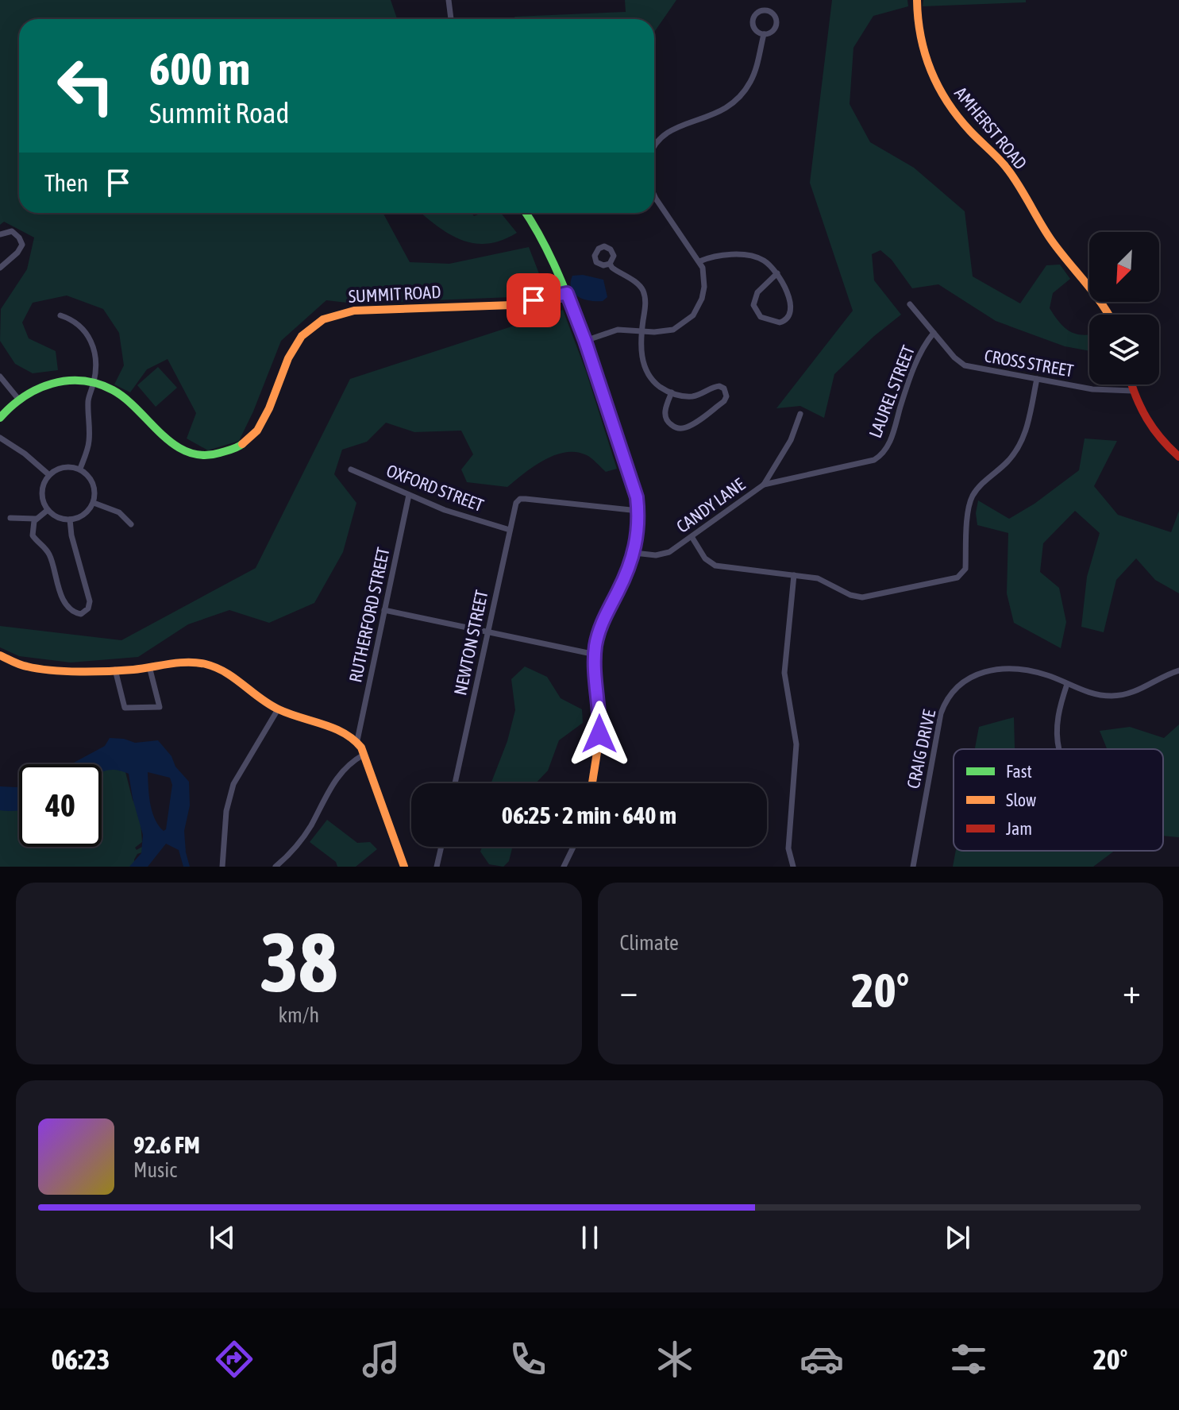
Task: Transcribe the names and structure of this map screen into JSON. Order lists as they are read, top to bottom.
{
  "streets": {
    "street": [
      "AMHERST ROAD",
      "SUMMIT ROAD",
      "CROSS STREET",
      "LAUREL STREET",
      "OXFORD STREET",
      "CANDY LANE",
      "RUTHERFORD STREET",
      "NEWTON STREET",
      "CRAIG DRIVE"
    ]
  },
  "crossings": [
    ["CROSS STREET", "LAUREL STREET"],
    ["LAUREL STREET", "CANDY LANE"],
    ["OXFORD STREET", "RUTHERFORD STREET"],
    ["OXFORD STREET", "NEWTON STREET"]
  ],
  "legend": ["Fast", "Slow", "Jam"],
  "north": "bottom left",
  "page": {
    "turn": ["600 m", "Summit Road"],
    "then": "Then",
    "limit": "40",
    "trip": "06:25 · 2 min · 640 m",
    "tile": [
      ["38", "km/h"],
      "Climate"
    ],
    "heat": ["−", "20°", "+"],
    "song": ["92.6 FM", "Music"],
    "tabs": ["06:23", "20°"]
  }
}
